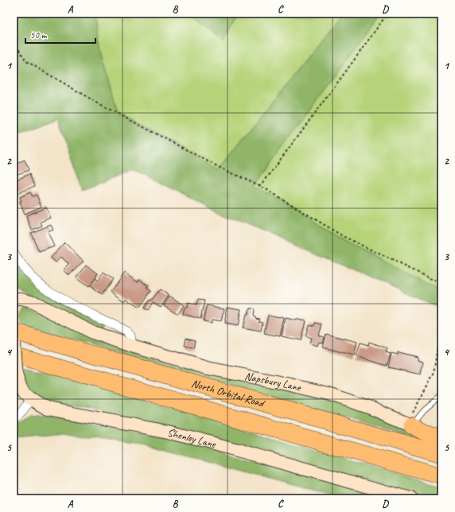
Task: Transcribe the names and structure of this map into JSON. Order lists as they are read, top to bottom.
{
  "streets": {
    "highway": ["North Orbital Road"],
    "main road": ["Napsbury Lane", "Shenley Lane"]
  },
  "crossings": [
    ["North Orbital Road", "Shenley Lane"]
  ],
  "scale_bar": "50 m",
  "grid": {
    "columns": [
      "A",
      "B",
      "C",
      "D"
    ],
    "rows": [
      "1",
      "2",
      "3",
      "4",
      "5"
    ]
  }
}
